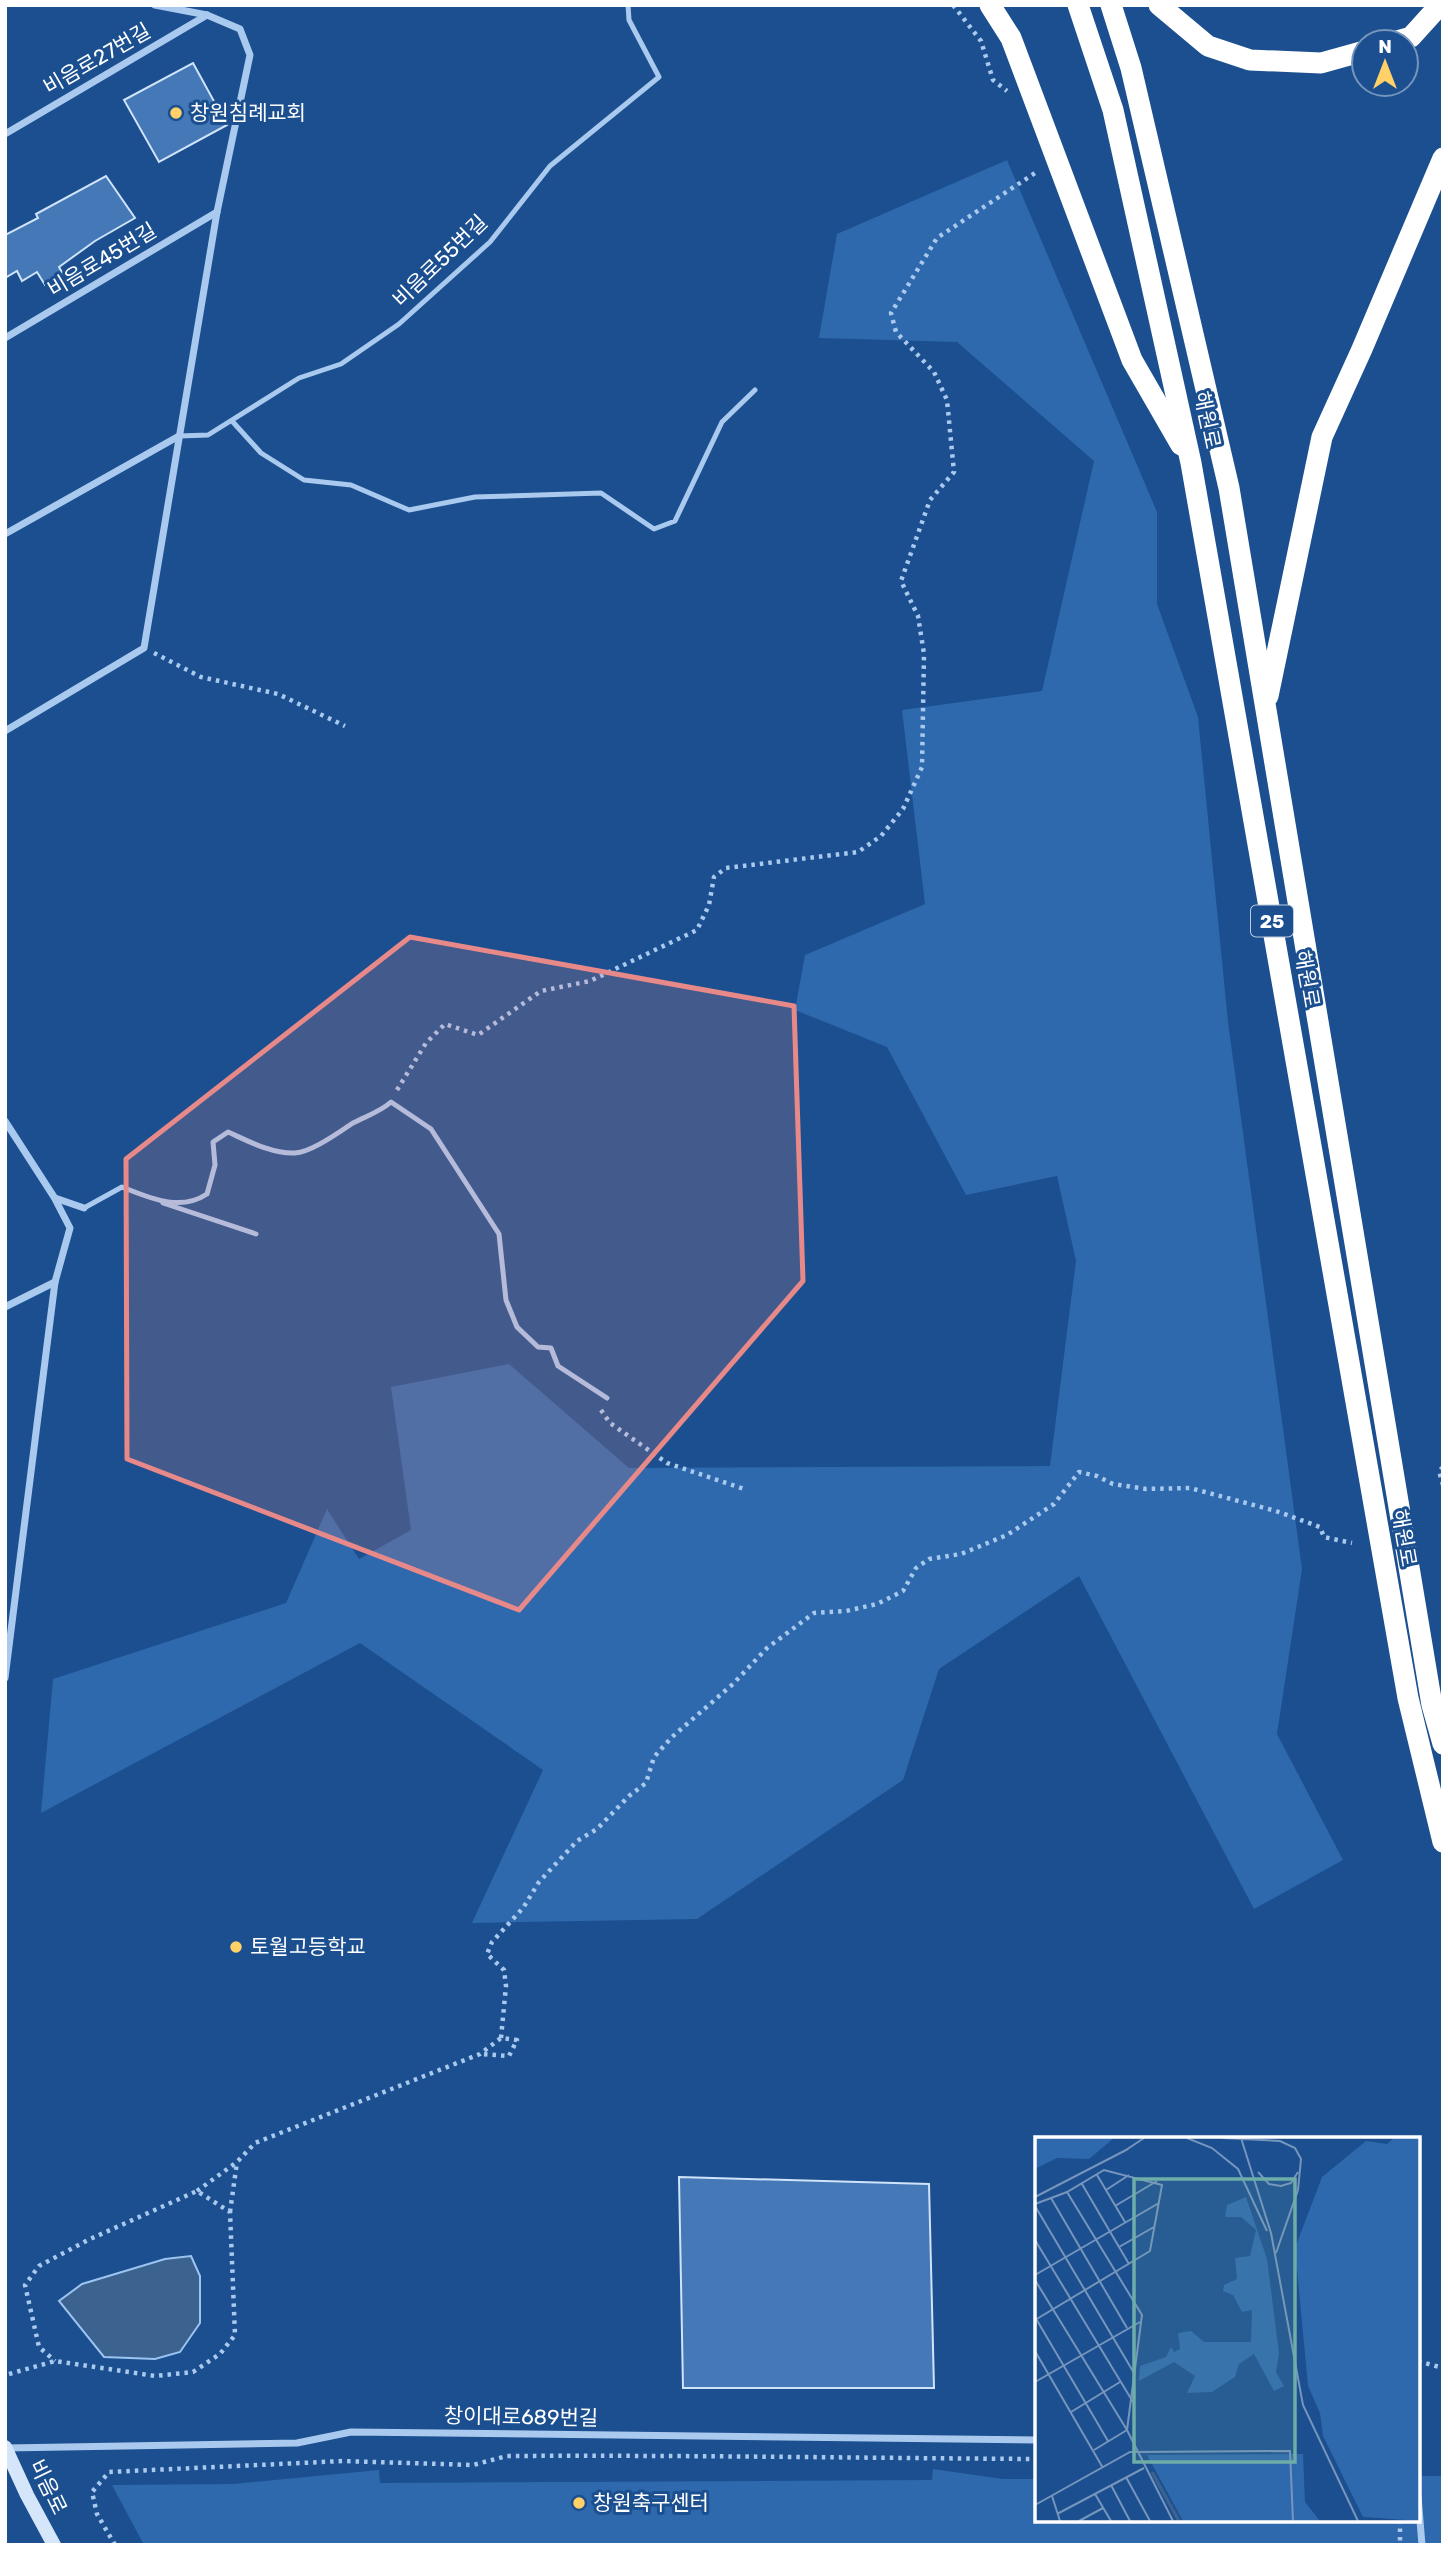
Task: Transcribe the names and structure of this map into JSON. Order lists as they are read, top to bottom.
{
  "streets": {
    "highway": ["해원로", "25"],
    "street": [
      "비음로27번길",
      "비음로45번길",
      "비음로55번길",
      "창이대로689번길",
      "비음로"
    ]
  },
  "crossings": [
    ["비음로27번길", "비음로45번길"],
    ["창이대로689번길", "비음로"]
  ],
  "places": ["창원침례교회", "토월고등학교", "창원축구센터"],
  "north": "top"
}
